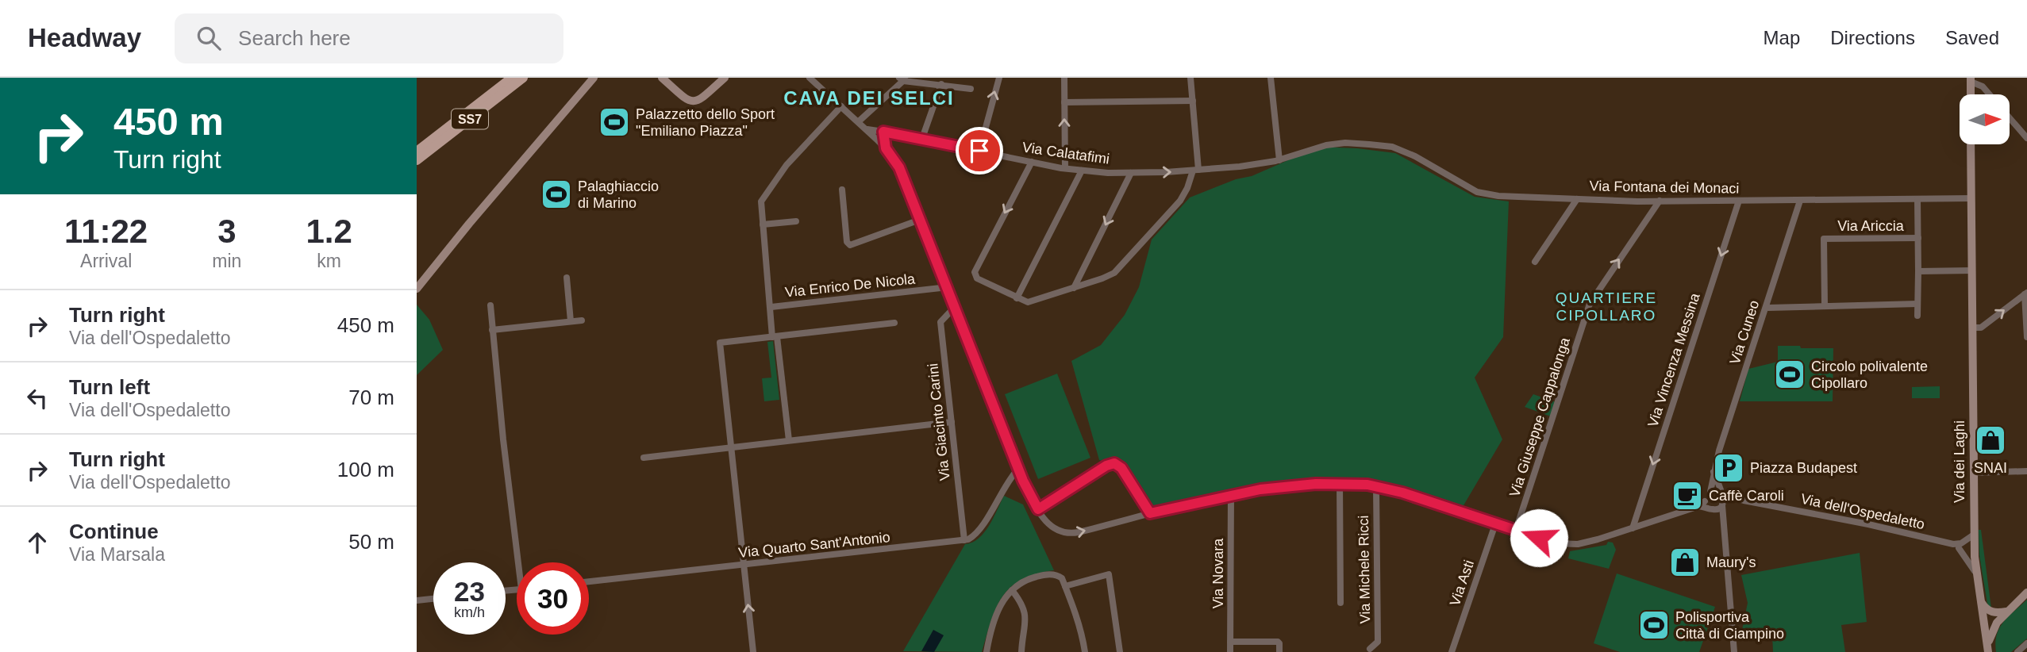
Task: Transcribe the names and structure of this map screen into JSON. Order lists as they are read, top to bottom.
{
  "streets": {
    "main road": ["SS7", "Via dei Laghi"],
    "street": [
      "Via Calatafimi",
      "Via Fontana dei Monaci",
      "Via Ariccia",
      "Via Enrico De Nicola",
      "Via Cuneo",
      "Via Vincenza Messina",
      "Via Giuseppe Cappalonga",
      "Via Giacinto Carini",
      "Via dell'Ospedaletto",
      "Via Quarto Sant'Antonio",
      "Via Michele Ricci",
      "Via Novara",
      "Via Asti"
    ]
  },
  "crossings": [
    ["Via Calatafimi", "Via Fontana dei Monaci"],
    ["Via Fontana dei Monaci", "Via Ariccia"],
    ["Via Fontana dei Monaci", "Via Cuneo"],
    ["Via Fontana dei Monaci", "Via Vincenza Messina"],
    ["Via Fontana dei Monaci", "Via Giuseppe Cappalonga"],
    ["Via Fontana dei Monaci", "Via dei Laghi"],
    ["Via Cuneo", "Via dell'Ospedaletto"],
    ["Via Giacinto Carini", "Via Quarto Sant'Antonio"],
    ["Via dei Laghi", "Via dell'Ospedaletto"]
  ],
  "one_way": ["Via Vincenza Messina", "Via Giuseppe Cappalonga"],
  "districts": ["CAVA DEI SELCI", "QUARTIERE CIPOLLARO"],
  "places": {
    "sports": [
      "Palazzetto dello Sport \"Emiliano Piazza\"",
      "Palaghiaccio di Marino",
      "Circolo polivalente Cipollaro",
      "Polisportiva Città di Ciampino"
    ],
    "shop": ["SNAI", "Maury's"],
    "parking": ["Piazza Budapest"],
    "cafe": ["Caffè Caroli"]
  },
  "north": "right",
  "page": {
    "header": "Headway",
    "search": "Search here",
    "nav": ["Map", "Directions", "Saved"],
    "turn": ["450 m", "Turn right"],
    "eta": [
      "11:22",
      "Arrival",
      "3",
      "min",
      "1.2",
      "km"
    ],
    "list": [
      {
        "name": "Turn right",
        "note": "Via dell'Ospedaletto",
        "value": "450 m"
      },
      {
        "name": "Turn left",
        "note": "Via dell'Ospedaletto",
        "value": "70 m"
      },
      {
        "name": "Turn right",
        "note": "Via dell'Ospedaletto",
        "value": "100 m"
      },
      {
        "name": "Continue",
        "note": "Via Marsala",
        "value": "50 m"
      }
    ],
    "speed": "23 km/h",
    "limit": "30"
  }
}
